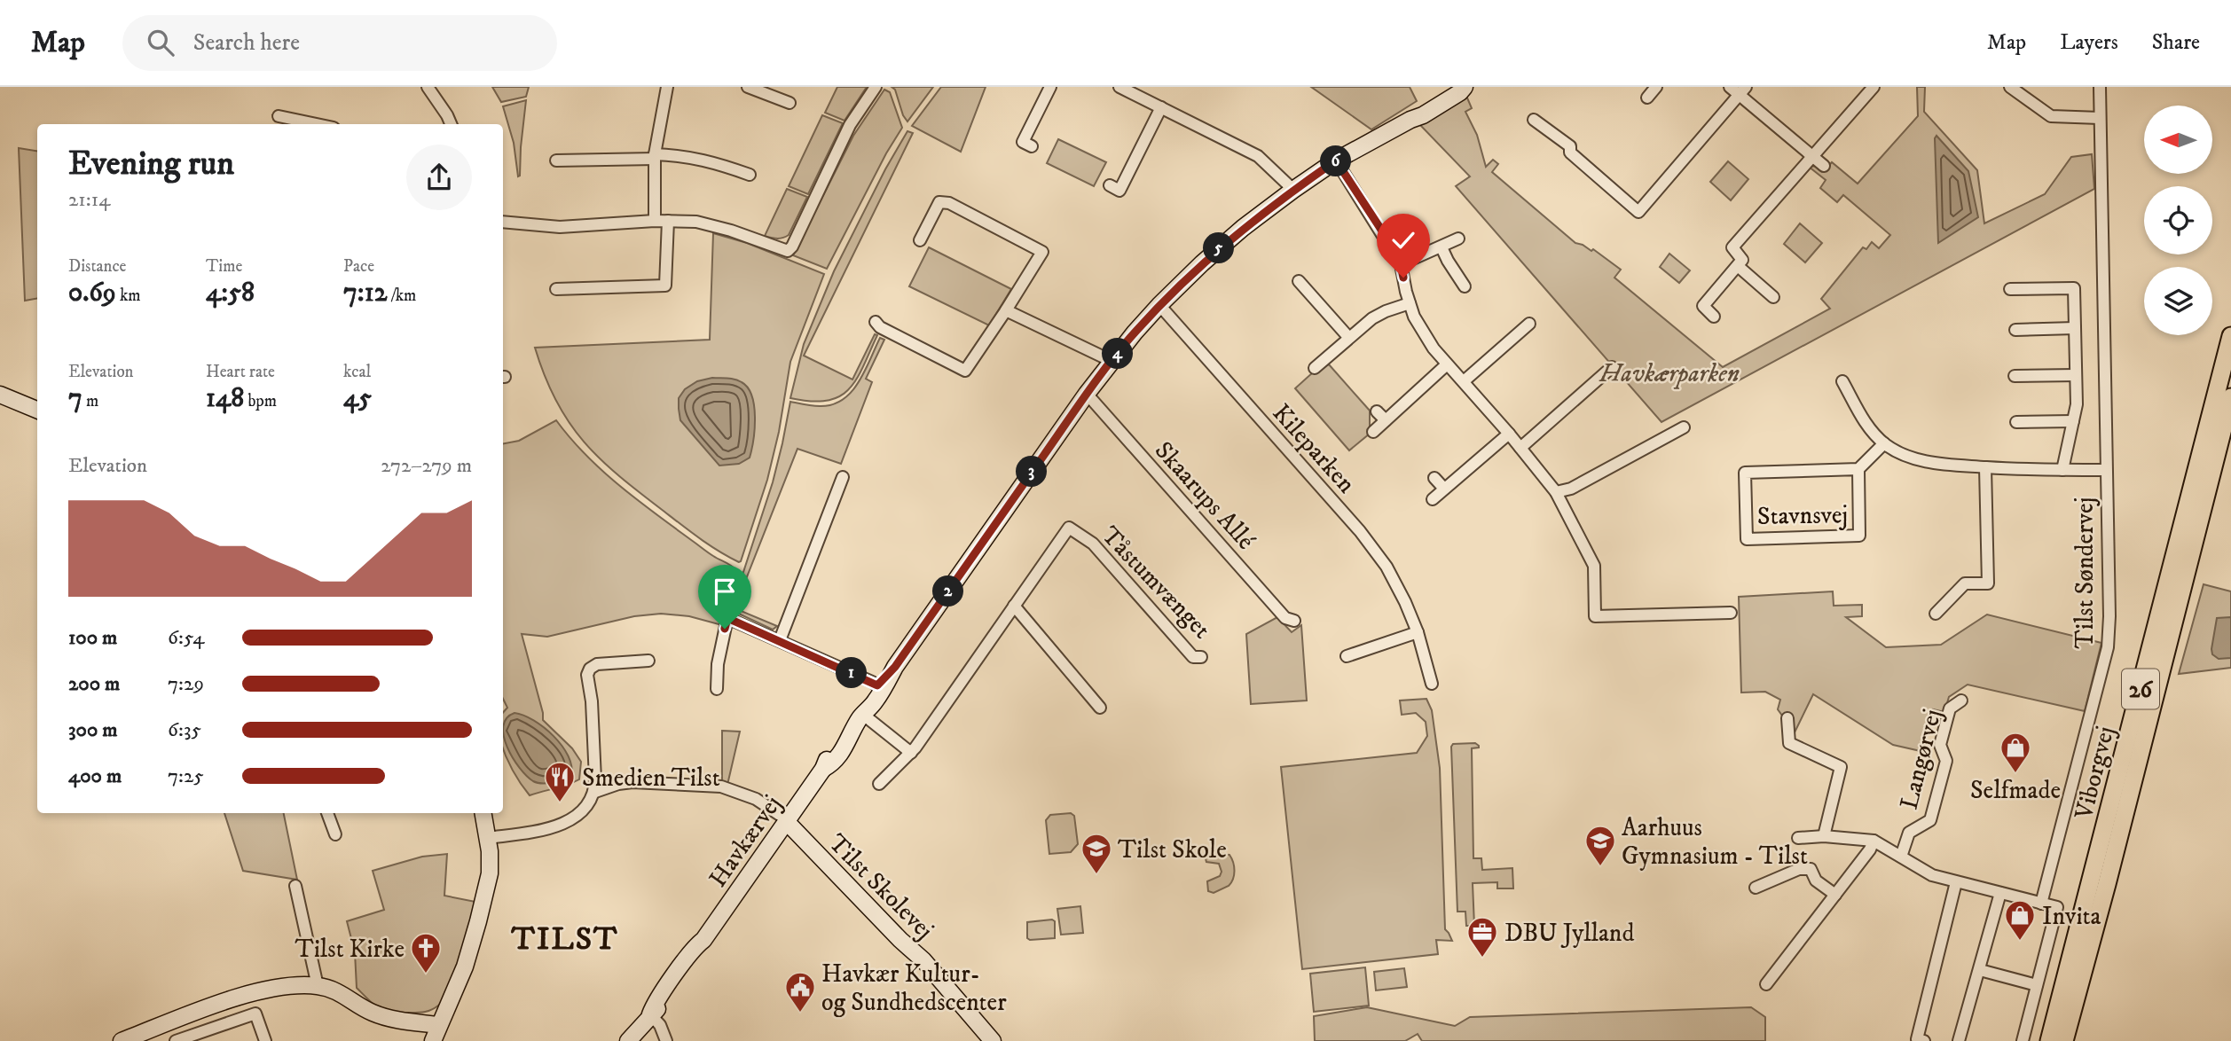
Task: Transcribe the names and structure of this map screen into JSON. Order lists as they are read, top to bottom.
{
  "streets": {
    "main road": ["26", "Viborgvej"],
    "street": [
      "Kileparken",
      "Skaarups Allé",
      "Stavnsvej",
      "Tilst Søndervej",
      "Tåstumvænget",
      "Langørvej",
      "Havkærvej",
      "Tilst Skolevej"
    ]
  },
  "crossings": [
    ["Kileparken", "Havkærvej"],
    ["Skaarups Allé", "Havkærvej"],
    ["Havkærvej", "Tilst Skolevej"]
  ],
  "districts": ["TILST"],
  "parks": ["Havkærparken"],
  "places": {
    "shop": ["Selfmade", "Invita"],
    "restaurant": ["Smedien Tilst"],
    "school or university": ["Aarhuus Gymnasium - Tilst", "Tilst Skole"],
    "office": ["DBU Jylland"],
    "church": ["Tilst Kirke"],
    "public building": ["Havkær Kultur- og Sundhedscenter"]
  },
  "north": "left",
  "page": {
    "header": "Map",
    "search": "Search here",
    "nav": ["Map", "Layers", "Share"],
    "heading": ["Evening run", "21:14"],
    "pins": [
      "6",
      "5",
      "4",
      "3",
      "2",
      "1"
    ],
    "stats": [
      ["Distance", "0.69 km"],
      ["Time", "4:58"],
      ["Pace", "7:12 /km"],
      ["Elevation", "7 m"],
      ["Heart rate", "148 bpm"],
      ["kcal", "45"]
    ],
    "chart": ["Elevation", "272–279 m"],
    "list": [
      {
        "name": "100 m",
        "note": "6:54"
      },
      {
        "name": "200 m",
        "note": "7:29"
      },
      {
        "name": "300 m",
        "note": "6:35"
      },
      {
        "name": "400 m",
        "note": "7:25"
      }
    ]
  }
}
